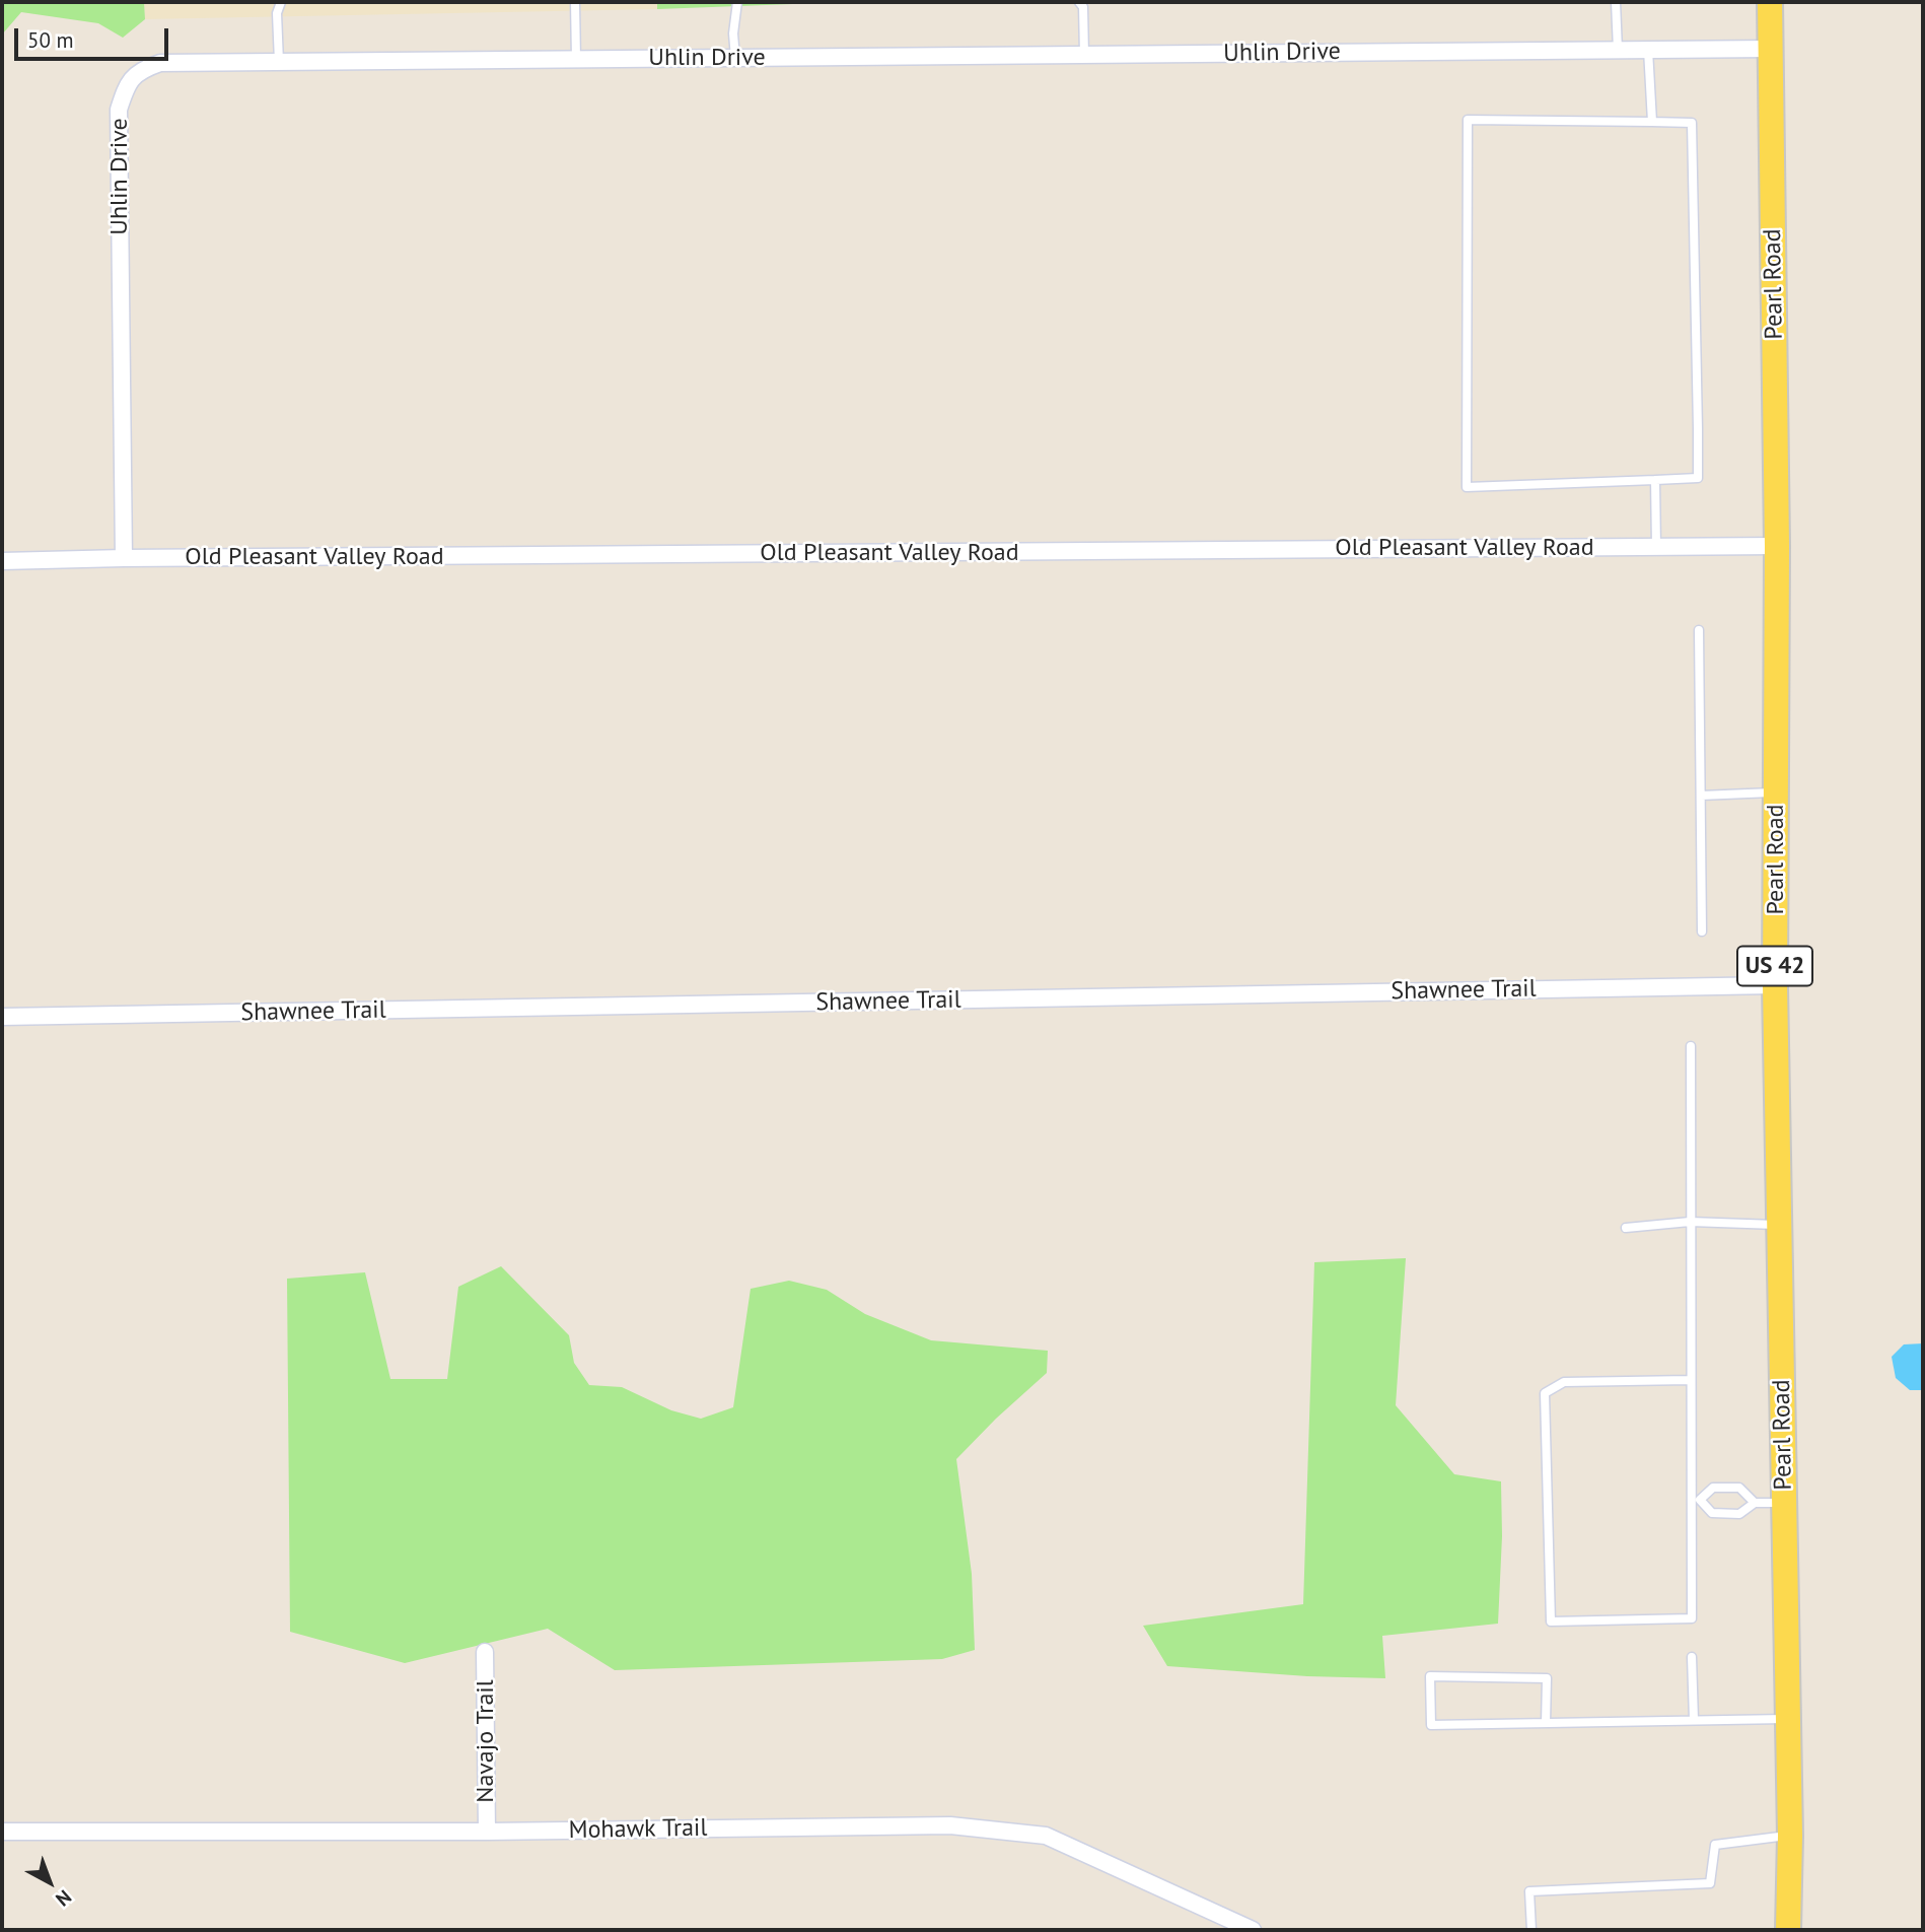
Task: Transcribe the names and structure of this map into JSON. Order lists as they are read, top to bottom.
{
  "streets": {
    "main road": ["Pearl Road", "US 42"],
    "street": [
      "Uhlin Drive",
      "Old Pleasant Valley Road",
      "Shawnee Trail",
      "Navajo Trail",
      "Mohawk Trail"
    ]
  },
  "crossings": [
    ["Uhlin Drive", "Pearl Road"],
    ["Uhlin Drive", "Old Pleasant Valley Road"],
    ["Pearl Road", "Old Pleasant Valley Road"],
    ["Pearl Road", "Shawnee Trail"],
    ["Navajo Trail", "Mohawk Trail"]
  ],
  "scale_bar": "50 m",
  "north": "bottom right"
}
